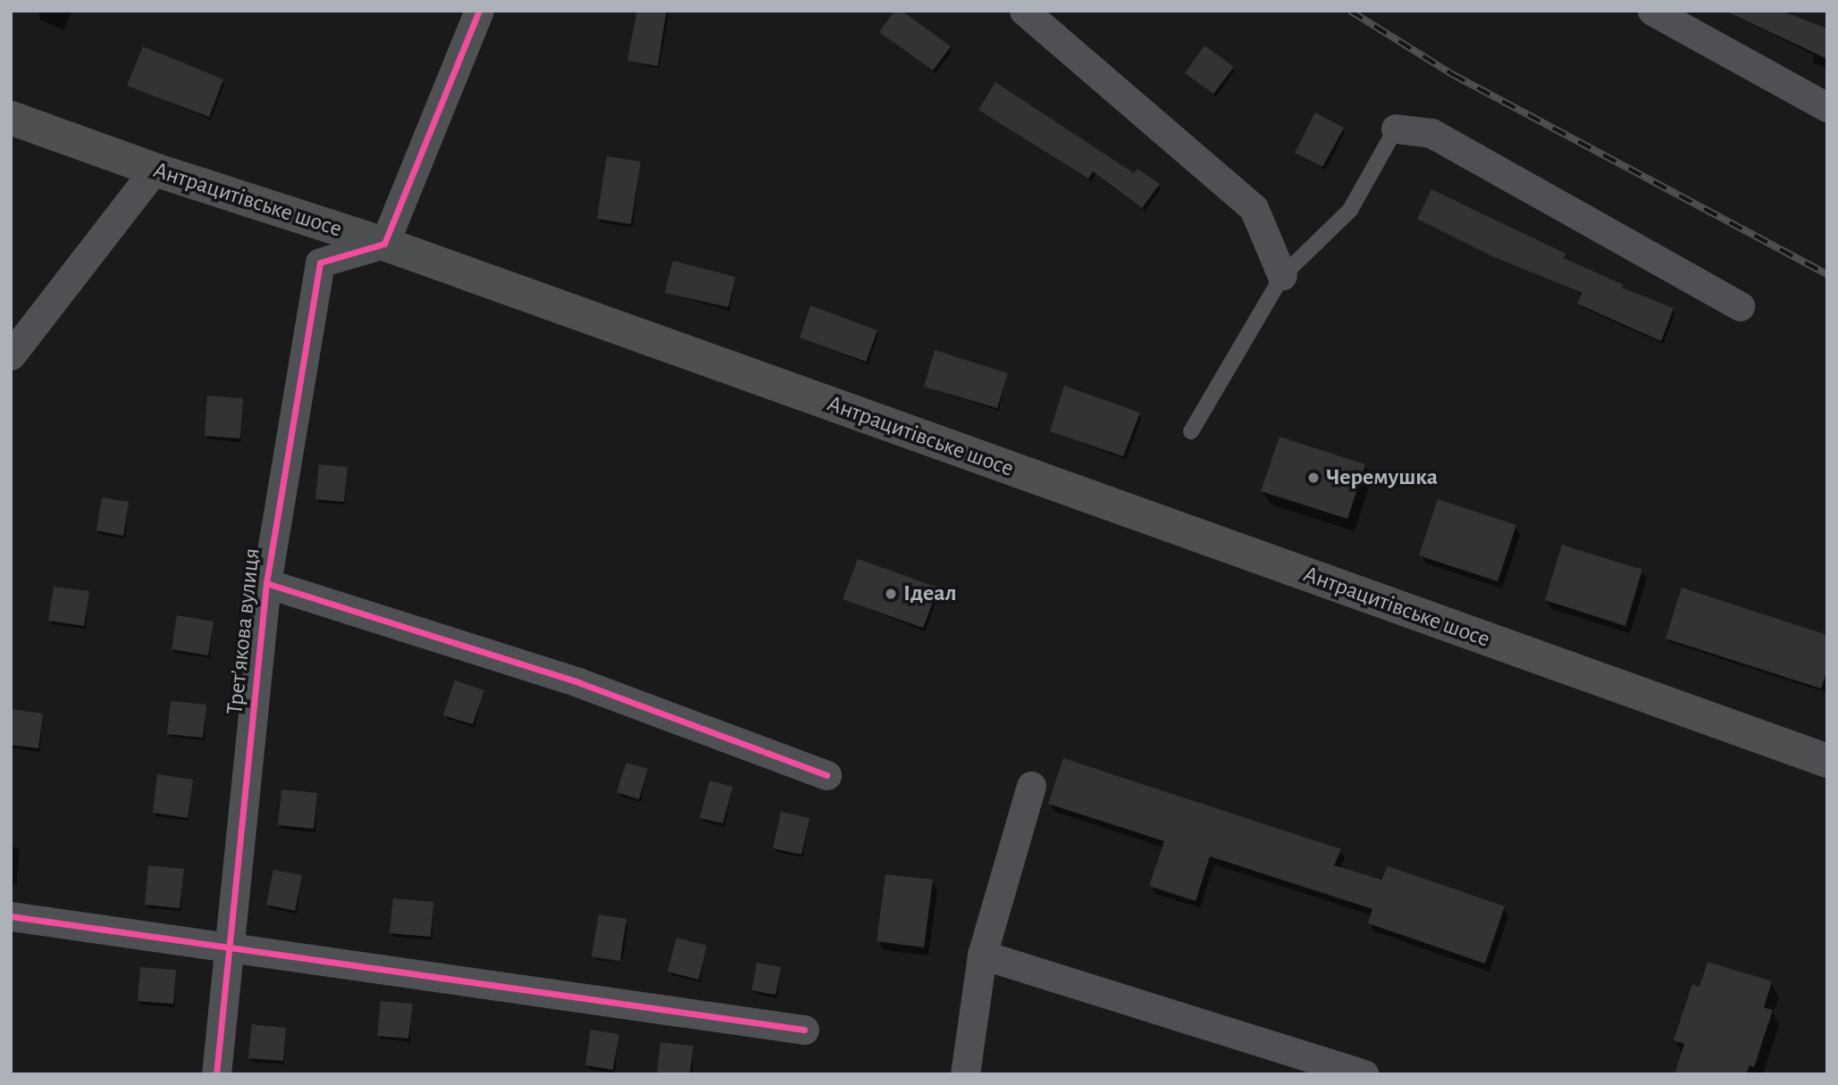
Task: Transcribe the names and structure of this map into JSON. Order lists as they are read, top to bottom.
{
  "streets": {
    "main road": ["Антрацитівське шосе"],
    "street": ["Третʼякова вулиця"]
  },
  "crossings": [
    ["Антрацитівське шосе", "Третʼякова вулиця"]
  ],
  "places": ["Черемушка", "Ідеал"]
}
